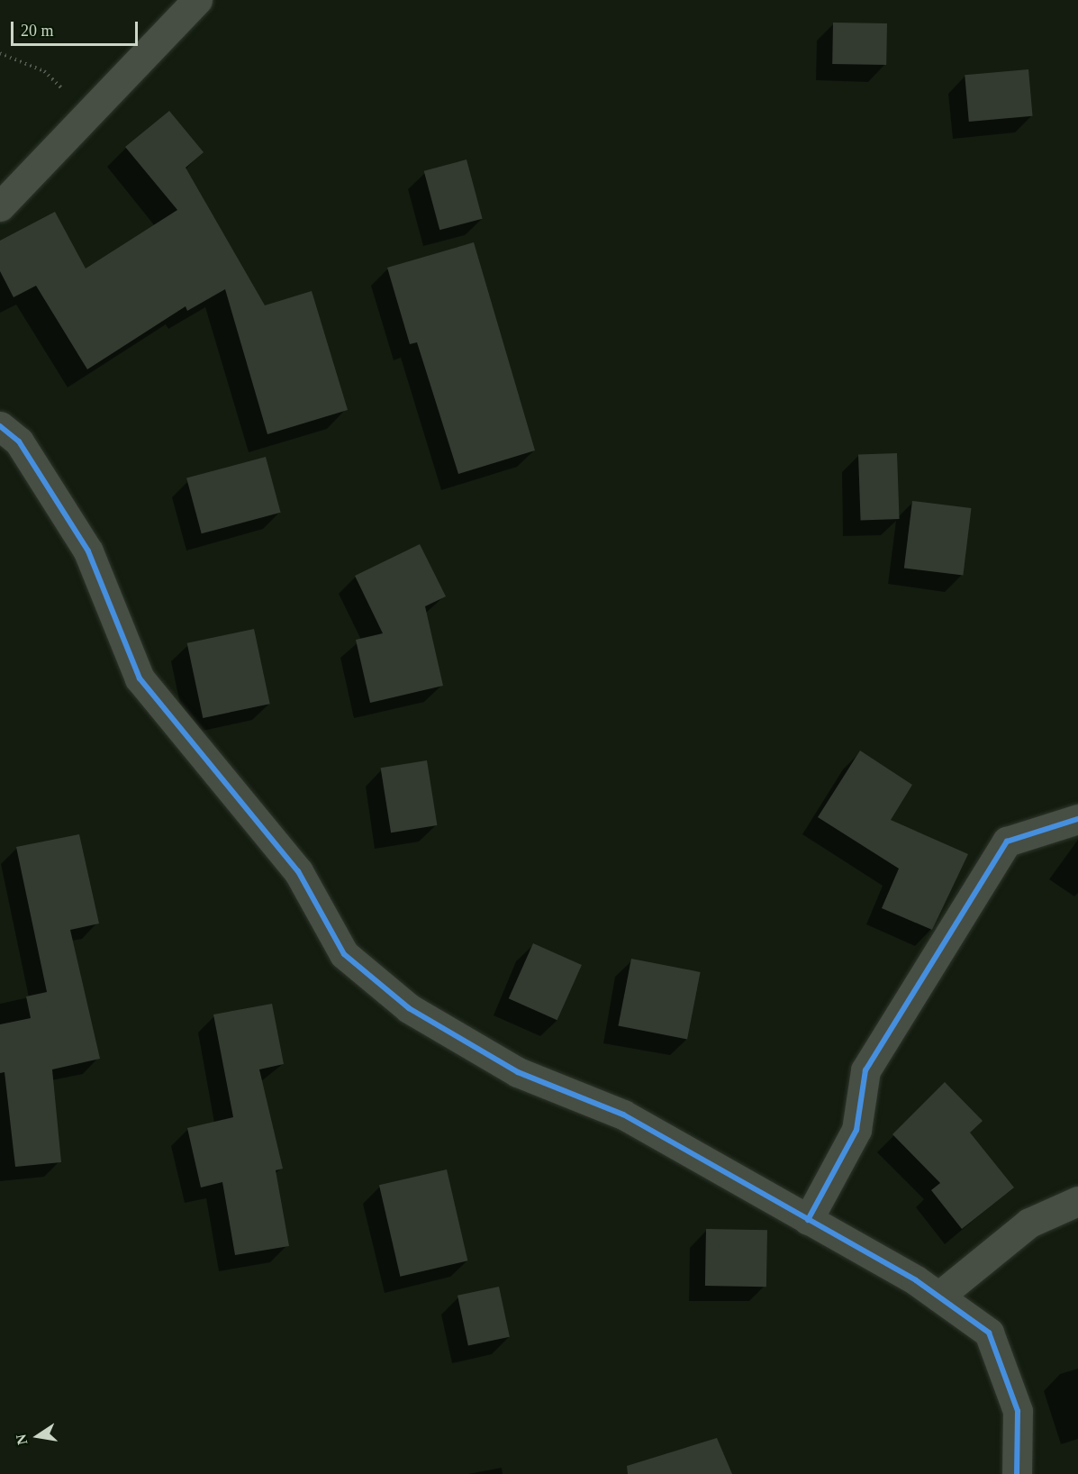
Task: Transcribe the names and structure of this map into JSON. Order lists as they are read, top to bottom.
{
  "scale_bar": "20 m",
  "north": "left"
}
